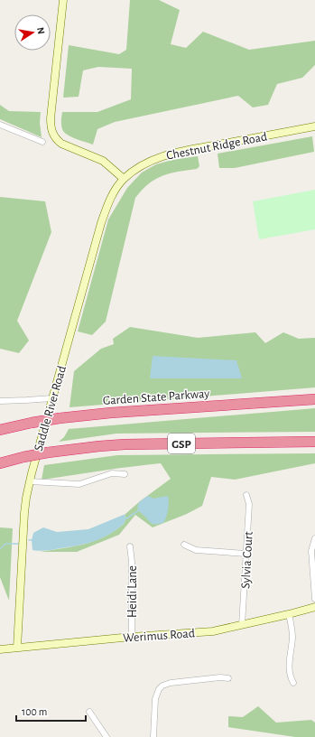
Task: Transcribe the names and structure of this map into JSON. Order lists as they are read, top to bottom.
{
  "streets": {
    "highway": ["Garden State Parkway", "GSP"],
    "main road": ["Chestnut Ridge Road", "Saddle River Road", "Werimus Road"],
    "street": ["Sylvia Court", "Heidi Lane"]
  },
  "crossings": [
    ["Chestnut Ridge Road", "Saddle River Road"],
    ["Saddle River Road", "Werimus Road"],
    ["Sylvia Court", "Werimus Road"],
    ["Heidi Lane", "Werimus Road"]
  ],
  "scale_bar": "100 m",
  "north": "right"
}
